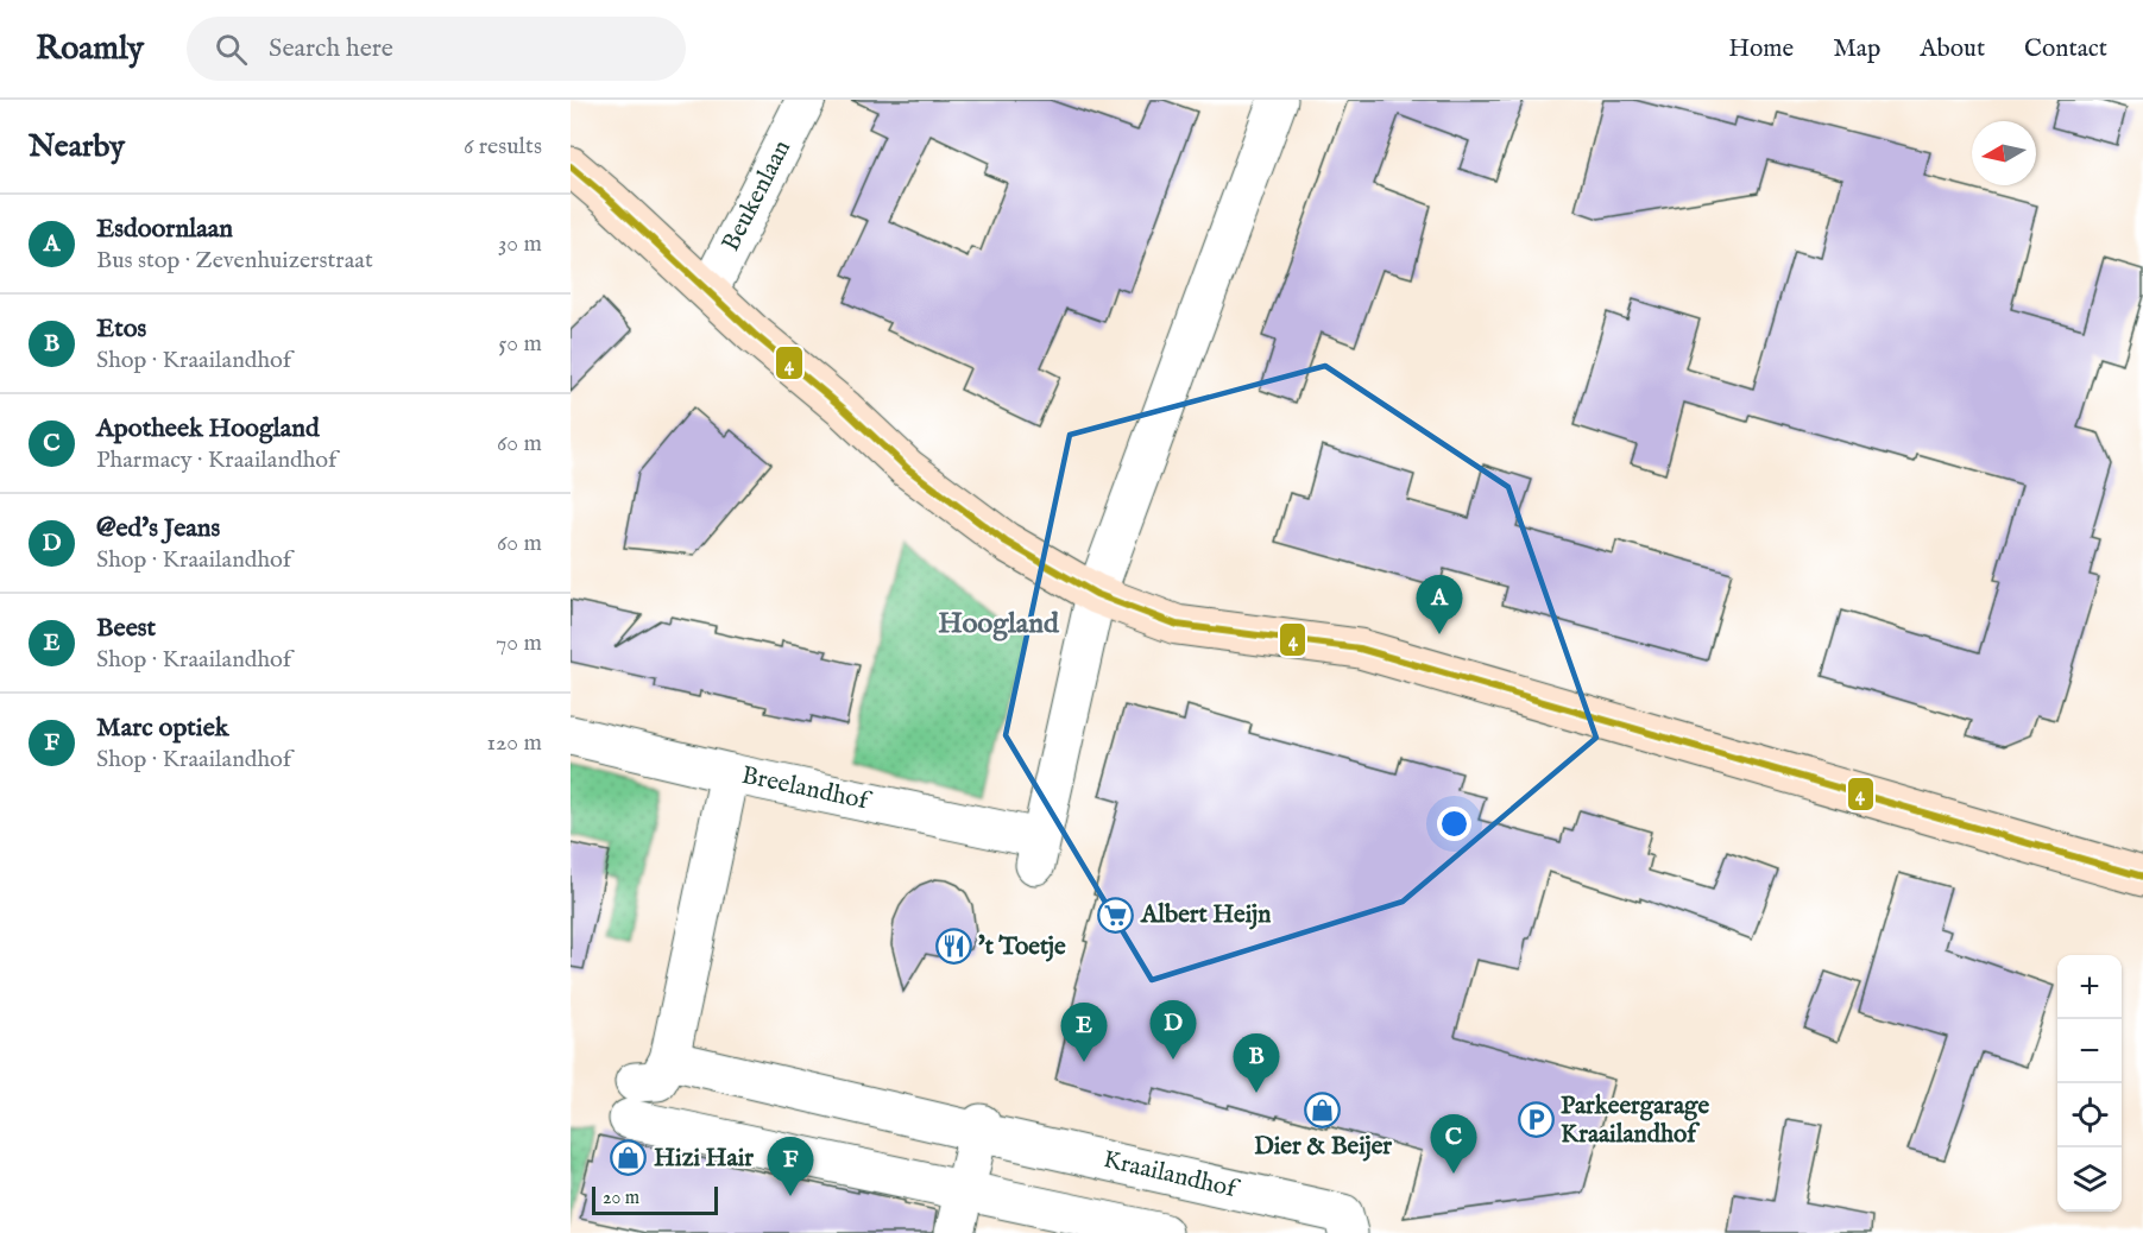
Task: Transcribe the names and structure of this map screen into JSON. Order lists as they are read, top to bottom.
{
  "streets": {
    "street": ["Beukenlaan", "Breelandhof", "Kraailandhof"]
  },
  "districts": ["Hoogland"],
  "places": {
    "supermarket": ["Albert Heijn"],
    "restaurant": ["'t Toetje"],
    "shop": ["Dier & Beijer", "Hizi Hair"],
    "parking": ["Parkeergarage Kraailandhof"]
  },
  "lines": ["transit line 4"],
  "scale_bar": "20 m",
  "north": "left",
  "page": {
    "header": "Roamly",
    "search": "Search here",
    "nav": [
      "Home",
      "Map",
      "About",
      "Contact"
    ],
    "heading": ["Nearby", "6 results"],
    "list": [
      {
        "mark": "A",
        "name": "Esdoornlaan",
        "note": "Bus stop · Zevenhuizerstraat",
        "value": "30 m"
      },
      {
        "mark": "B",
        "name": "Etos",
        "note": "Shop · Kraailandhof",
        "value": "50 m"
      },
      {
        "mark": "C",
        "name": "Apotheek Hoogland",
        "note": "Pharmacy · Kraailandhof",
        "value": "60 m"
      },
      {
        "mark": "D",
        "name": "@ed's Jeans",
        "note": "Shop · Kraailandhof",
        "value": "60 m"
      },
      {
        "mark": "E",
        "name": "Beest",
        "note": "Shop · Kraailandhof",
        "value": "70 m"
      },
      {
        "mark": "F",
        "name": "Marc optiek",
        "note": "Shop · Kraailandhof",
        "value": "120 m"
      }
    ],
    "pins": [
      "A",
      "D",
      "E",
      "B",
      "C",
      "F"
    ],
    "map_buttons": ["+", "−"],
    "scale": "20 m"
  }
}
